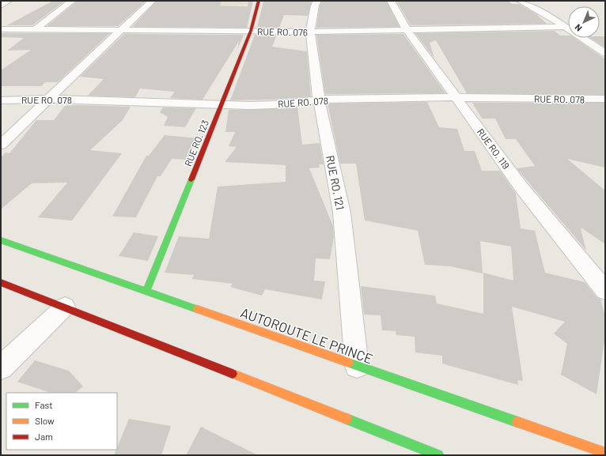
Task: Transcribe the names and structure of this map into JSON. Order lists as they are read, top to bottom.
{
  "streets": {
    "main road": ["RUE RO. 123", "AUTOROUTE LE PRINCE"],
    "street": [
      "RUE RO. 076",
      "RUE RO. 078",
      "RUE RO. 119",
      "RUE RO. 121"
    ]
  },
  "crossings": [
    ["RUE RO. 076", "RUE RO. 123"],
    ["RUE RO. 076", "RUE RO. 119"],
    ["RUE RO. 076", "RUE RO. 121"],
    ["RUE RO. 078", "RUE RO. 123"],
    ["RUE RO. 078", "RUE RO. 119"],
    ["RUE RO. 078", "RUE RO. 121"],
    ["RUE RO. 123", "AUTOROUTE LE PRINCE"],
    ["RUE RO. 121", "AUTOROUTE LE PRINCE"]
  ],
  "legend": ["Fast", "Slow", "Jam"],
  "north": "bottom left"
}
